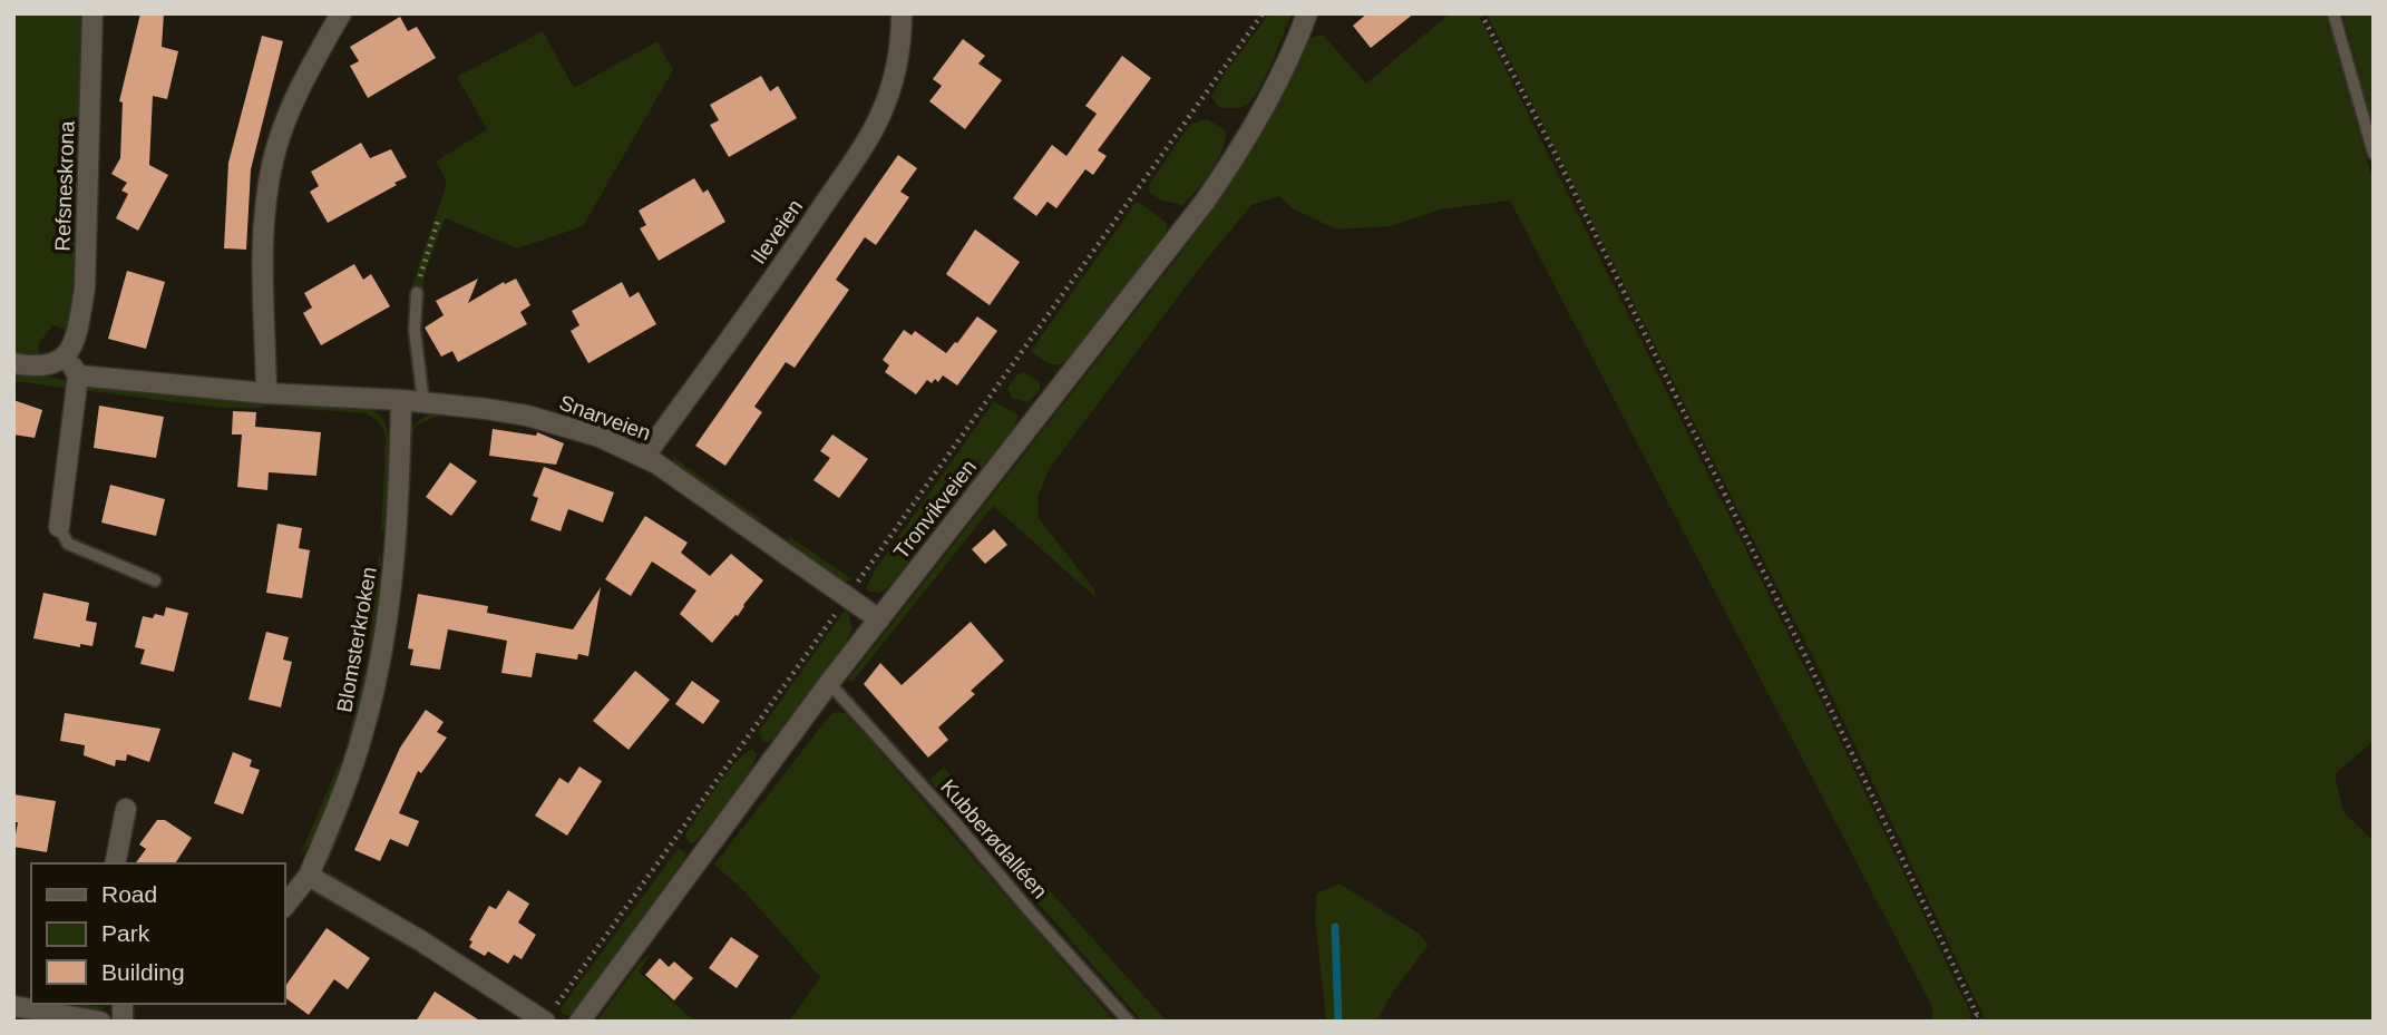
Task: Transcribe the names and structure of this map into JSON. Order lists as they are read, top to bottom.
{
  "streets": {
    "street": [
      "Refsneskrona",
      "Ileveien",
      "Snarveien",
      "Tronvikveien",
      "Blomsterkroken"
    ],
    "lane": ["Kubberødalléen"]
  },
  "crossings": [
    ["Ileveien", "Snarveien"],
    ["Snarveien", "Tronvikveien"],
    ["Snarveien", "Blomsterkroken"],
    ["Tronvikveien", "Kubberødalléen"]
  ],
  "legend": ["Road", "Park", "Building"]
}
